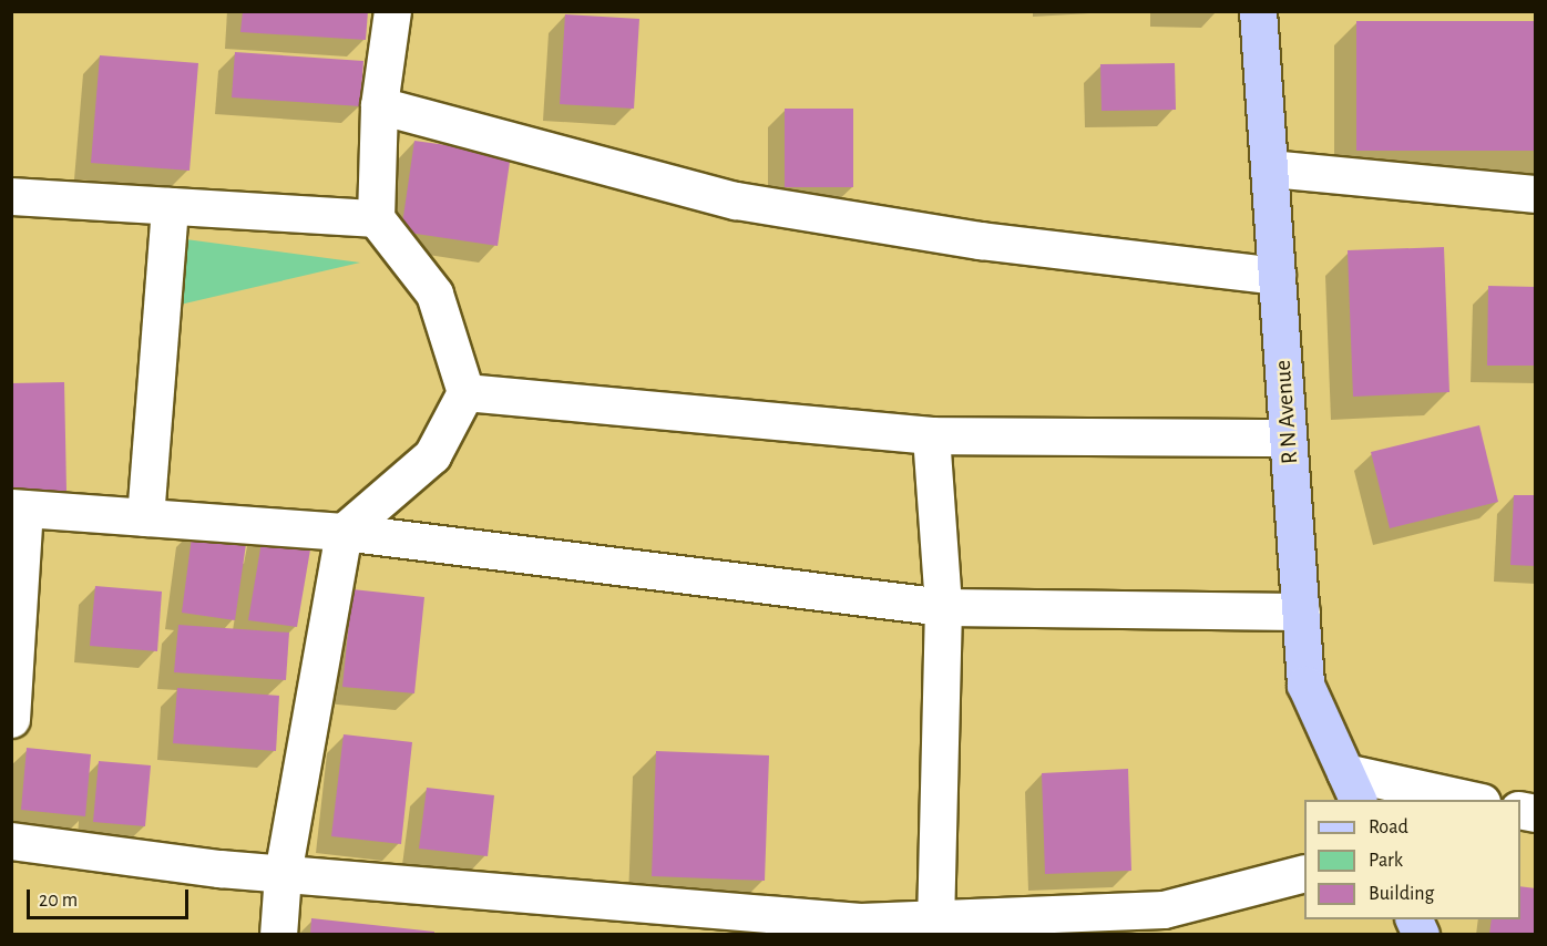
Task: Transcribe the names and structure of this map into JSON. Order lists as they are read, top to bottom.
{
  "streets": {
    "main road": ["R N Avenue"]
  },
  "legend": ["Road", "Park", "Building"],
  "scale_bar": "20 m"
}
